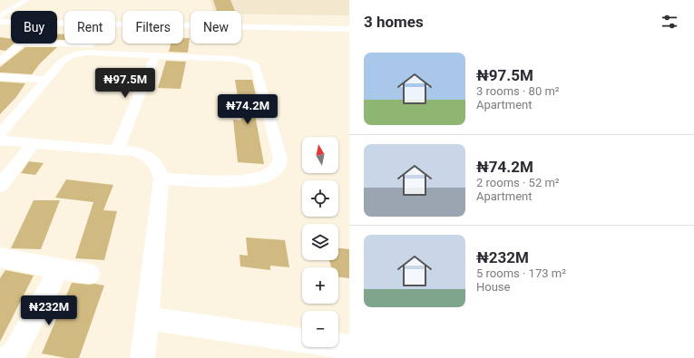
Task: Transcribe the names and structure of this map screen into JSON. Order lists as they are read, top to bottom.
{
  "north": "top",
  "page": {
    "heading": "3 homes",
    "chip": [
      "Buy",
      "Rent",
      "Filters",
      "New"
    ],
    "list": [
      {
        "name": "₦97.5M",
        "note": "3 rooms · 80 m² · Apartment"
      },
      {
        "name": "₦74.2M",
        "note": "2 rooms · 52 m² · Apartment"
      },
      {
        "name": "₦232M",
        "note": "5 rooms · 173 m² · House"
      }
    ],
    "price": ["₦97.5M", "₦74.2M", "₦232M"],
    "map_buttons": ["+", "−"]
  }
}
